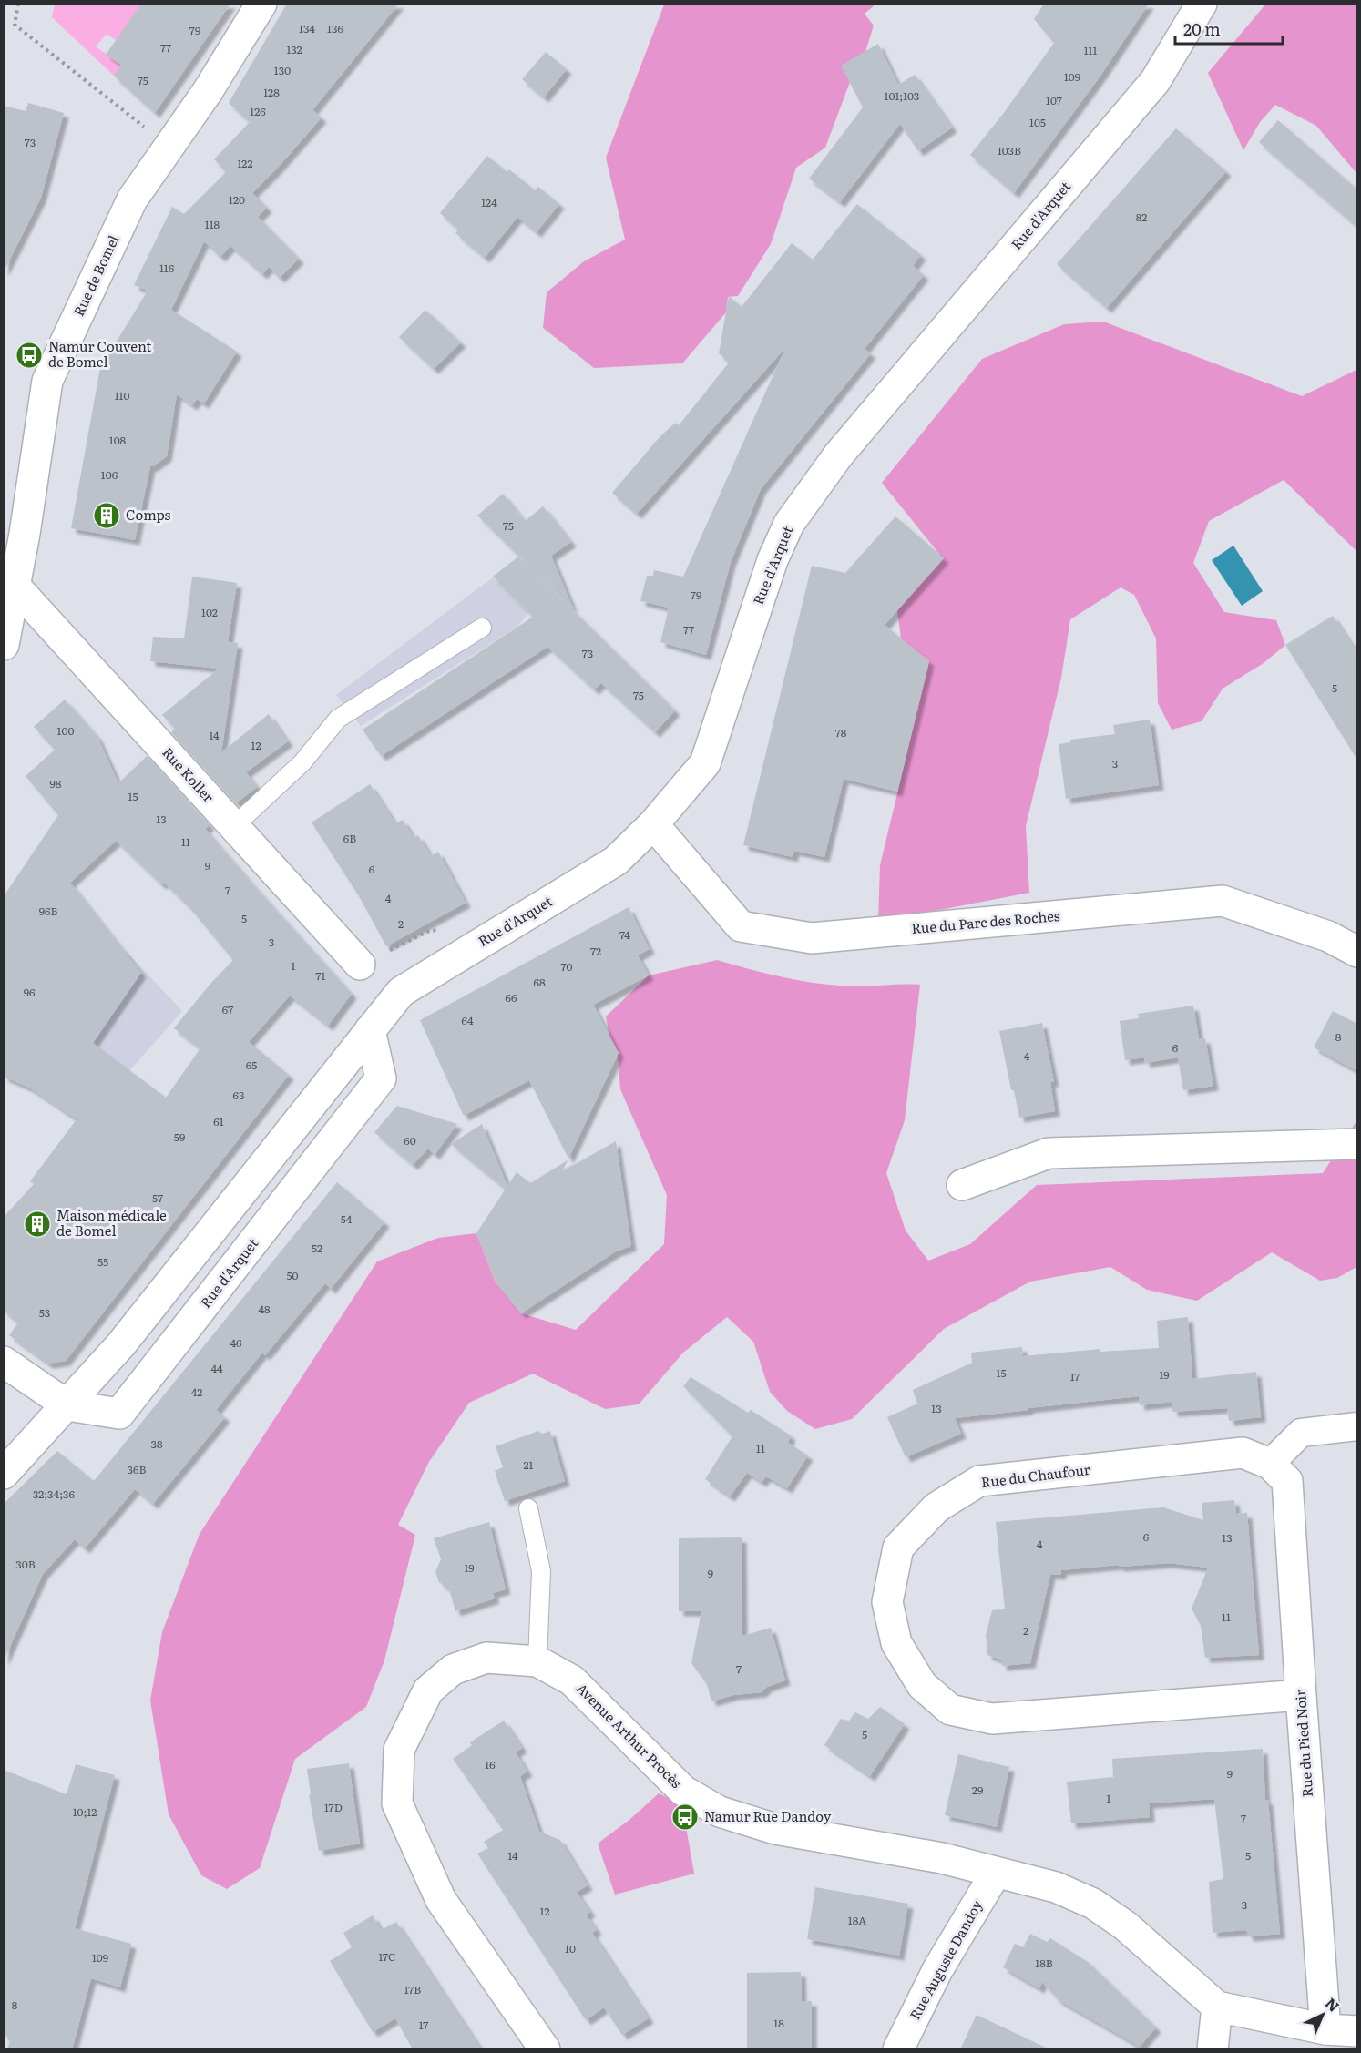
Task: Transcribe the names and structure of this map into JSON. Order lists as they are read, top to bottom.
{
  "streets": {
    "street": [
      "Rue d'Arquet",
      "Rue de Bomel",
      "Rue Koller",
      "Rue du Parc des Roches",
      "Rue du Chaufour",
      "Avenue Arthur Procès",
      "Rue du Pied Noir",
      "Rue Auguste Dandoy"
    ]
  },
  "crossings": [
    ["Rue d'Arquet", "Rue du Parc des Roches"],
    ["Rue de Bomel", "Rue Koller"],
    ["Rue du Chaufour", "Rue du Pied Noir"],
    ["Avenue Arthur Procès", "Rue du Pied Noir"],
    ["Avenue Arthur Procès", "Rue Auguste Dandoy"]
  ],
  "places": {
    "bus stop": ["Namur Couvent de Bomel", "Namur Rue Dandoy"],
    "building": ["Comps", "Maison médicale de Bomel"]
  },
  "house_numbers": [
    "134",
    "136",
    "79",
    "77",
    "132",
    "111",
    "130",
    "109",
    "75",
    "128",
    "101;103",
    "107",
    "126",
    "105",
    "73",
    "103B",
    "122",
    "120",
    "124",
    "82",
    "118",
    "116",
    "110",
    "108",
    "106",
    "75",
    "79",
    "102",
    "77",
    "73",
    "5",
    "75",
    "100",
    "78",
    "14",
    "12",
    "3",
    "98",
    "15",
    "13",
    "6B",
    "11",
    "9",
    "6",
    "7",
    "4",
    "96B",
    "5",
    "2",
    "74",
    "3",
    "72",
    "1",
    "70",
    "71",
    "68",
    "96",
    "66",
    "67",
    "64",
    "8",
    "6",
    "4",
    "65",
    "63",
    "61",
    "59",
    "60",
    "57",
    "54",
    "52",
    "55",
    "50",
    "48",
    "53",
    "46",
    "44",
    "15",
    "19",
    "17",
    "42",
    "13",
    "38",
    "11",
    "21",
    "36B",
    "32;34;36",
    "6",
    "13",
    "4",
    "30B",
    "19",
    "9",
    "11",
    "2",
    "7",
    "5",
    "16",
    "9",
    "29",
    "1",
    "17D",
    "10;12",
    "7",
    "14",
    "5",
    "3",
    "12",
    "18A",
    "10",
    "17C",
    "109",
    "18B",
    "17B",
    "8",
    "18",
    "17"
  ],
  "scale_bar": "20 m",
  "north": "top right"
}
